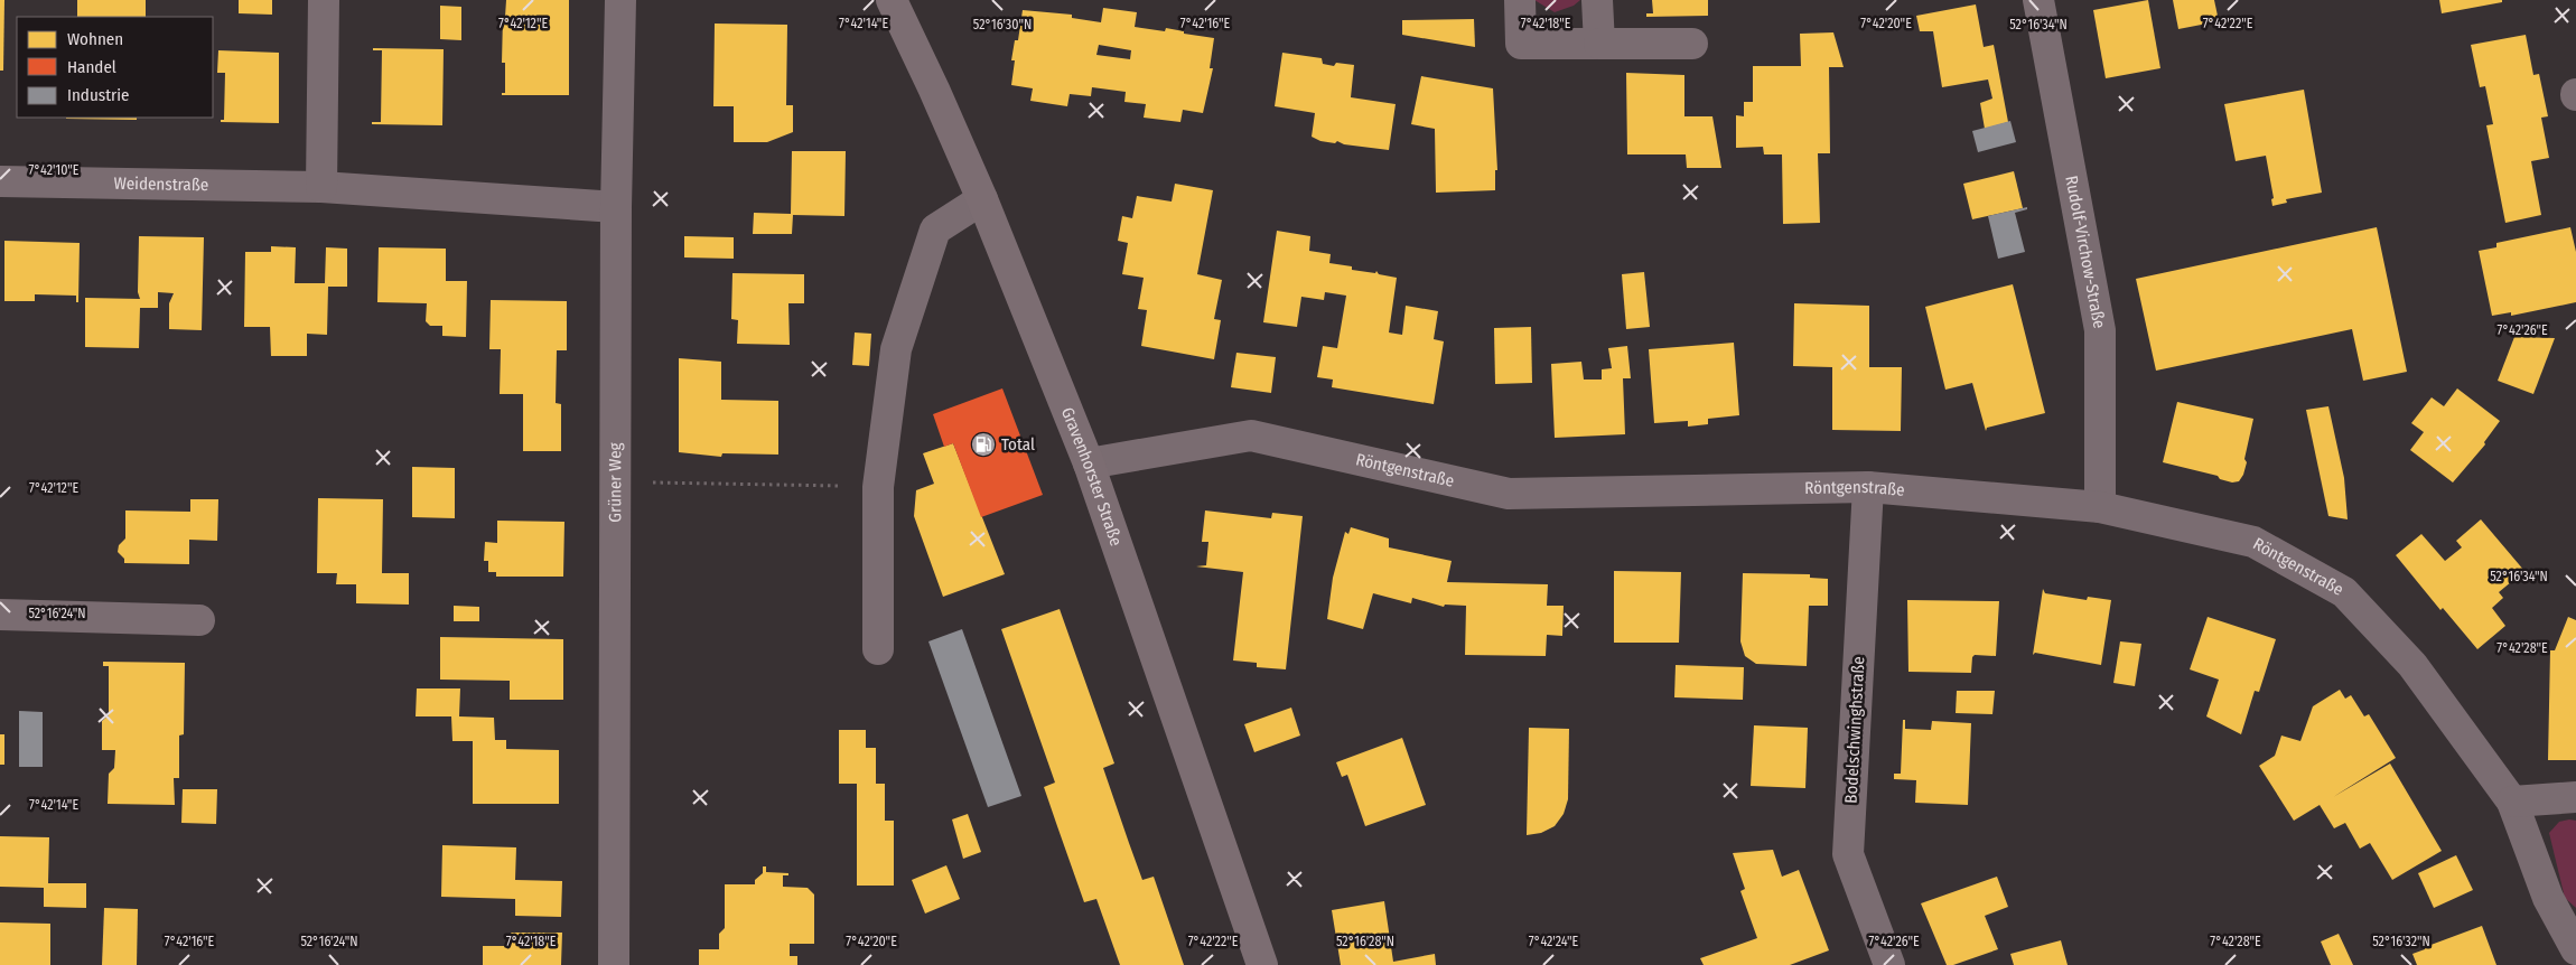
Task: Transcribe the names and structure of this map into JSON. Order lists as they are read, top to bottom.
{
  "streets": {
    "main road": ["Gravenhorster Straße"],
    "street": [
      "Weidenstraße",
      "Rudolf-Virchow-Straße",
      "Röntgenstraße",
      "Grüner Weg",
      "Bodelschwinghstraße"
    ]
  },
  "crossings": [
    ["Weidenstraße", "Grüner Weg"],
    ["Rudolf-Virchow-Straße", "Röntgenstraße"],
    ["Röntgenstraße", "Gravenhorster Straße"],
    ["Röntgenstraße", "Bodelschwinghstraße"]
  ],
  "places": {
    "fuel station": ["Total"]
  },
  "legend": ["Wohnen", "Handel", "Industrie"],
  "coordinates": [
    "7°42'12\"E",
    "7°42'14\"E",
    "7°42'16\"E",
    "7°42'18\"E",
    "7°42'20\"E",
    "7°42'22\"E",
    "52°16'30\"N",
    "52°16'34\"N",
    "7°42'10\"E",
    "7°42'26\"E",
    "52°16'24\"N",
    "7°42'28\"E",
    "52°16'28\"N",
    "52°16'32\"N",
    "7°42'24\"E"
  ]
}
